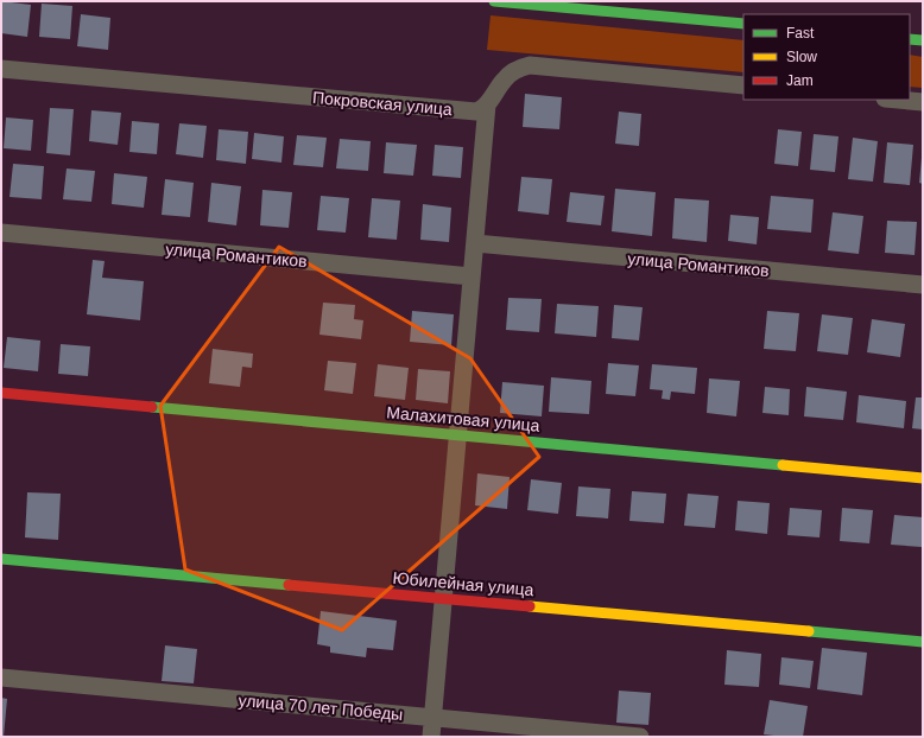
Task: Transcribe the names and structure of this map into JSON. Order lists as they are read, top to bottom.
{
  "streets": {
    "street": [
      "Покровская улица",
      "улица Романтиков",
      "Малахитовая улица",
      "Юбилейная улица",
      "улица 70 лет Победы"
    ]
  },
  "legend": ["Fast", "Slow", "Jam"]
}
